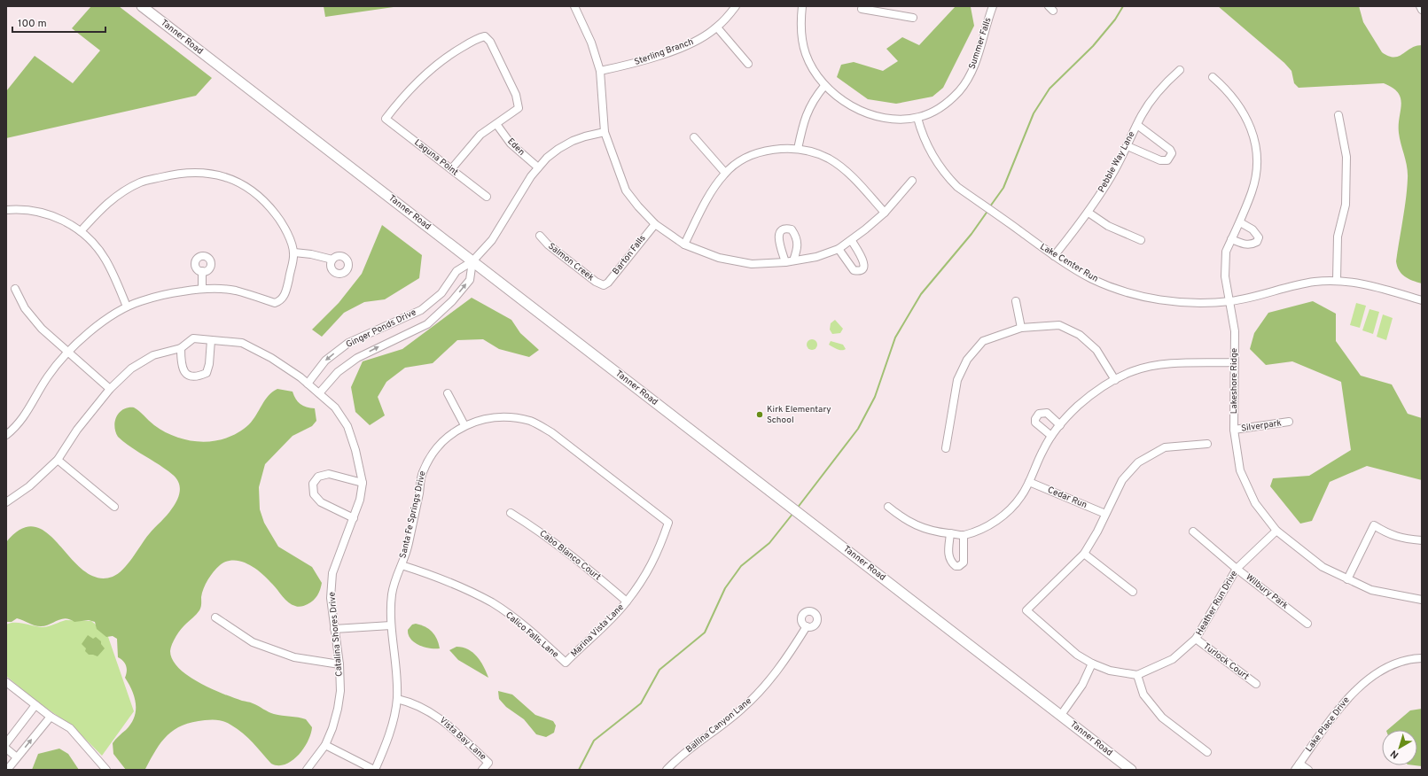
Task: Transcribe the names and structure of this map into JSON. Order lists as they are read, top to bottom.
{
  "streets": {
    "main road": ["Tanner Road"],
    "street": [
      "Summer Falls",
      "Sterling Branch",
      "Eden",
      "Laguna Point",
      "Pebble Way Lane",
      "Barton Falls",
      "Salmon Creek",
      "Lake Center Run",
      "Ginger Ponds Drive",
      "Lakeshore Ridge",
      "Silverpark",
      "Cedar Run",
      "Santa Fe Springs Drive",
      "Cabo Blanco Court",
      "Wilbury Park",
      "Heather Run Drive",
      "Marina Vista Lane",
      "Catalina Shores Drive",
      "Calico Falls Lane",
      "Turlock Court",
      "Lake Place Drive",
      "Ballina Canyon Lane",
      "Vista Bay Lane"
    ]
  },
  "crossings": [
    ["Tanner Road", "Ginger Ponds Drive"],
    ["Summer Falls", "Lake Center Run"],
    ["Eden", "Laguna Point"],
    ["Eden", "Ginger Ponds Drive"],
    ["Pebble Way Lane", "Lake Center Run"],
    ["Barton Falls", "Salmon Creek"],
    ["Lake Center Run", "Lakeshore Ridge"],
    ["Ginger Ponds Drive", "Catalina Shores Drive"],
    ["Lakeshore Ridge", "Silverpark"],
    ["Lakeshore Ridge", "Heather Run Drive"],
    ["Santa Fe Springs Drive", "Marina Vista Lane"],
    ["Santa Fe Springs Drive", "Calico Falls Lane"],
    ["Santa Fe Springs Drive", "Vista Bay Lane"],
    ["Cabo Blanco Court", "Marina Vista Lane"],
    ["Wilbury Park", "Heather Run Drive"],
    ["Heather Run Drive", "Turlock Court"],
    ["Marina Vista Lane", "Calico Falls Lane"]
  ],
  "places": ["Kirk Elementary School"],
  "scale_bar": "100 m",
  "north": "bottom left"
}
